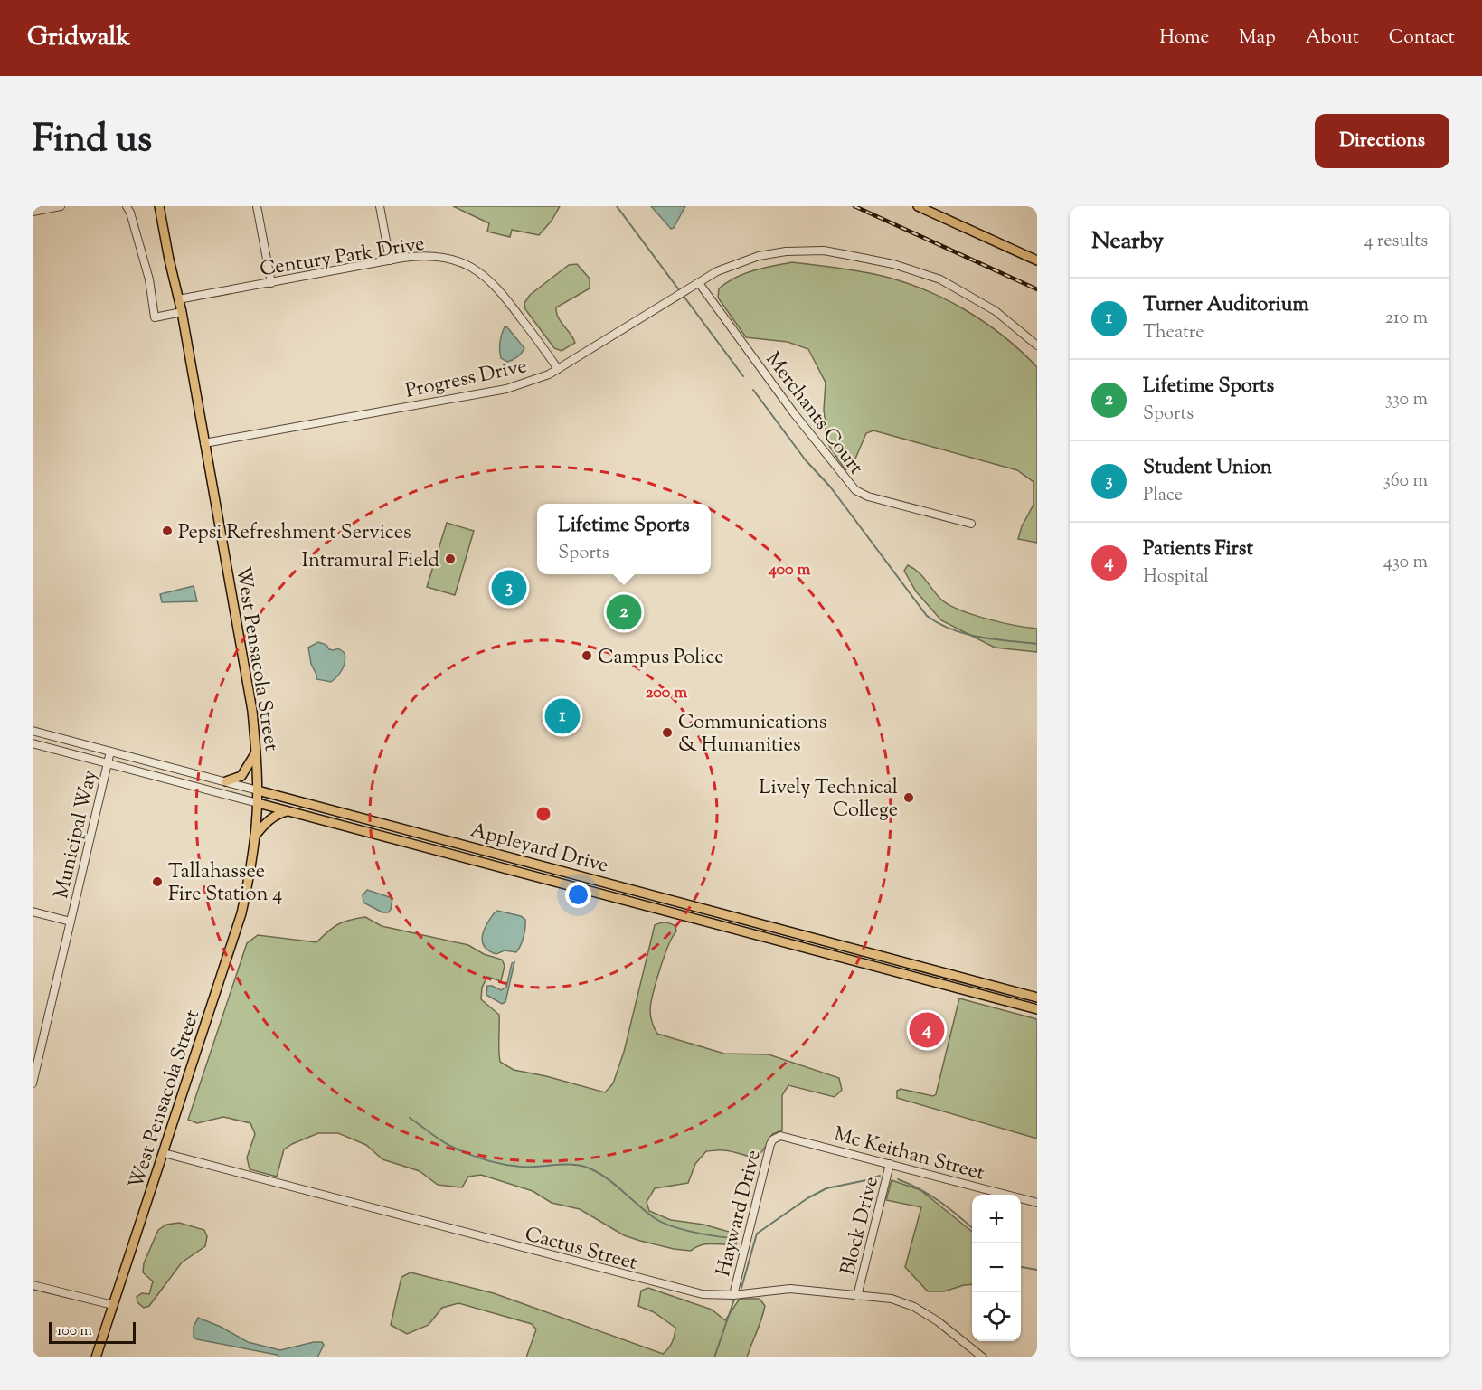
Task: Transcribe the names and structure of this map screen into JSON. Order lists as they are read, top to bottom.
{
  "streets": {
    "main road": ["West Pensacola Street", "Appleyard Drive"],
    "street": [
      "Century Park Drive",
      "Progress Drive",
      "Merchants Court",
      "Municipal Way",
      "Mc Keithan Street",
      "Hayward Drive",
      "Block Drive",
      "Cactus Street"
    ]
  },
  "crossings": [
    ["Century Park Drive", "Progress Drive"],
    ["Century Park Drive", "West Pensacola Street"],
    ["Progress Drive", "Merchants Court"],
    ["Progress Drive", "West Pensacola Street"],
    ["West Pensacola Street", "Appleyard Drive"],
    ["West Pensacola Street", "Cactus Street"],
    ["Municipal Way", "Appleyard Drive"],
    ["Mc Keithan Street", "Hayward Drive"],
    ["Mc Keithan Street", "Block Drive"],
    ["Hayward Drive", "Cactus Street"],
    ["Block Drive", "Cactus Street"]
  ],
  "places": [
    "Pepsi Refreshment Services",
    "Intramural Field",
    "Campus Police",
    "Communications & Humanities",
    "Lively Technical College",
    "Tallahassee Fire Station 4"
  ],
  "scale_bar": "100 m",
  "page": {
    "header": "Gridwalk",
    "nav": [
      "Home",
      "Map",
      "About",
      "Contact"
    ],
    "title": "Find us",
    "buttons": "Directions",
    "heading": ["Nearby", "4 results"],
    "list": [
      {
        "mark": "1",
        "name": "Turner Auditorium",
        "note": "Theatre",
        "value": "210 m"
      },
      {
        "mark": "2",
        "name": "Lifetime Sports",
        "note": "Sports",
        "value": "330 m"
      },
      {
        "mark": "3",
        "name": "Student Union",
        "note": "Place",
        "value": "360 m"
      },
      {
        "mark": "4",
        "name": "Patients First",
        "note": "Hospital",
        "value": "430 m"
      }
    ],
    "popup": ["Lifetime Sports", "Sports"],
    "pins": [
      "3",
      "2",
      "1",
      "4"
    ],
    "map_buttons": ["+", "−"],
    "scale": "100 m"
  },
  "rings": ["400 m", "200 m"]
}
